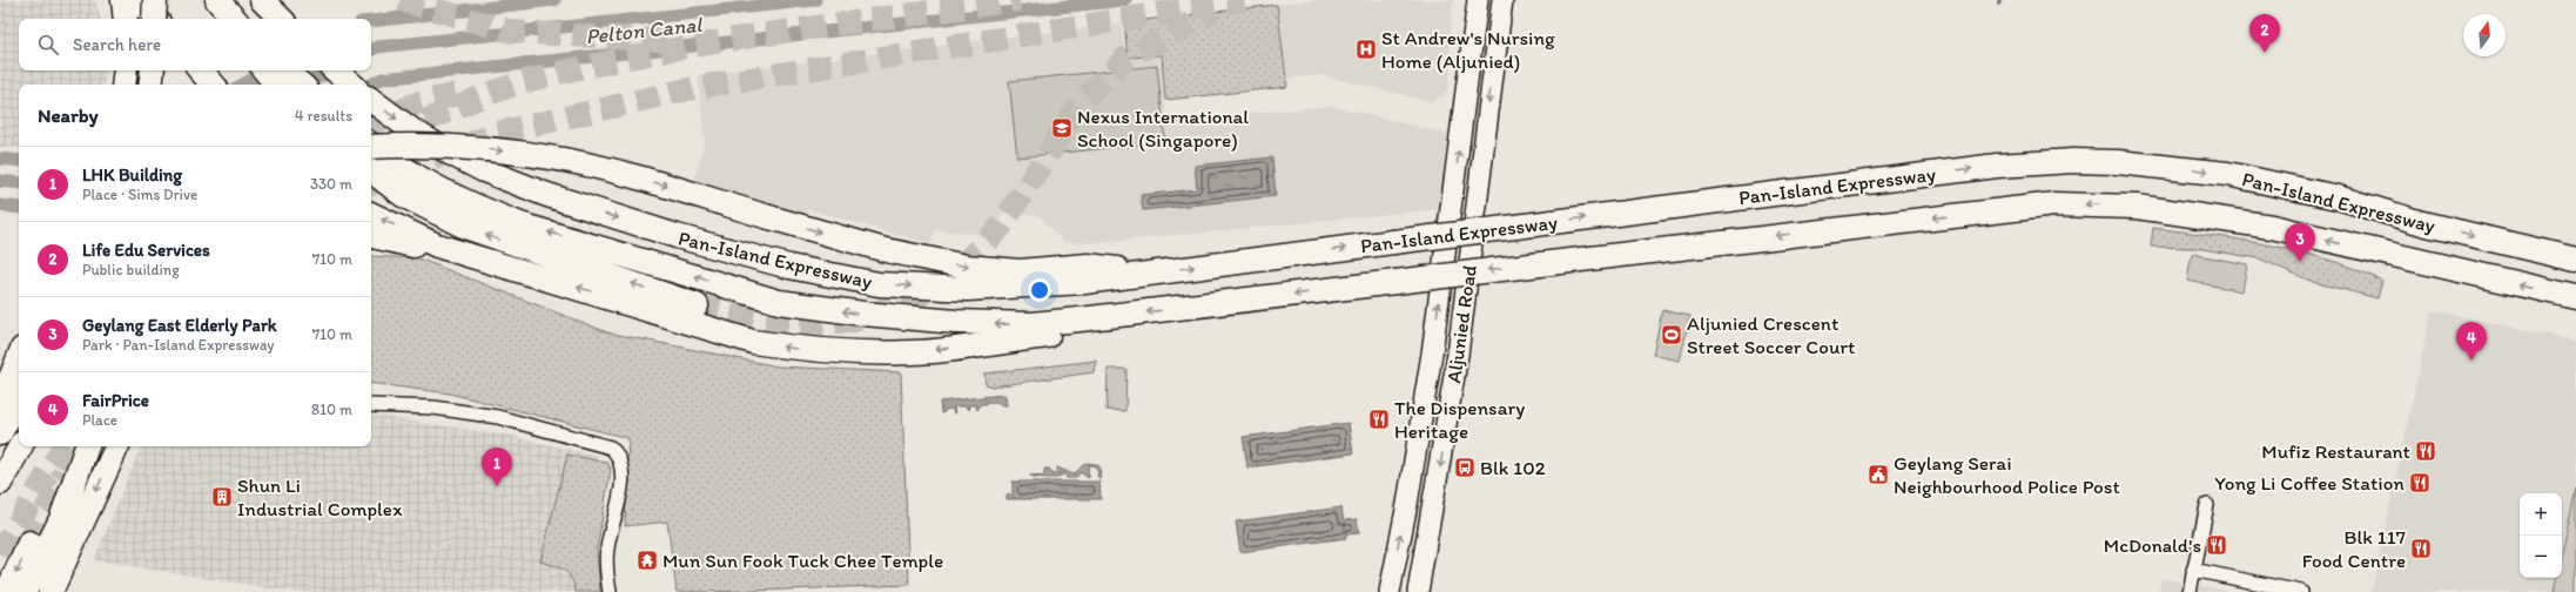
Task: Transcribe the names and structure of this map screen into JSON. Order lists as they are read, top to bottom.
{
  "streets": {
    "highway": ["Pan-Island Expressway"],
    "main road": ["Aljunied Road"]
  },
  "water": ["Pelton Canal"],
  "places": {
    "hospital": ["St Andrew's Nursing Home (Aljunied)"],
    "school or university": ["Nexus International School (Singapore)"],
    "sports": ["Aljunied Crescent Street Soccer Court"],
    "restaurant": [
      "The Dispensary Heritage",
      "Mufiz Restaurant",
      "Yong Li Coffee Station",
      "McDonald's",
      "Blk 117 Food Centre"
    ],
    "bus stop": ["Blk 102"],
    "public building": ["Geylang Serai Neighbourhood Police Post"],
    "building": ["Shun Li Industrial Complex"],
    "temple": ["Mun Sun Fook Tuck Chee Temple"]
  },
  "north": "top",
  "page": {
    "pins": [
      "2",
      "3",
      "4",
      "1"
    ],
    "search": "Search here",
    "heading": ["Nearby", "4 results"],
    "list": [
      {
        "mark": "1",
        "name": "LHK Building",
        "note": "Place · Sims Drive",
        "value": "330 m"
      },
      {
        "mark": "2",
        "name": "Life Edu Services",
        "note": "Public building",
        "value": "710 m"
      },
      {
        "mark": "3",
        "name": "Geylang East Elderly Park",
        "note": "Park · Pan-Island Expressway",
        "value": "710 m"
      },
      {
        "mark": "4",
        "name": "FairPrice",
        "note": "Place",
        "value": "810 m"
      }
    ],
    "map_buttons": ["+", "−"]
  }
}
